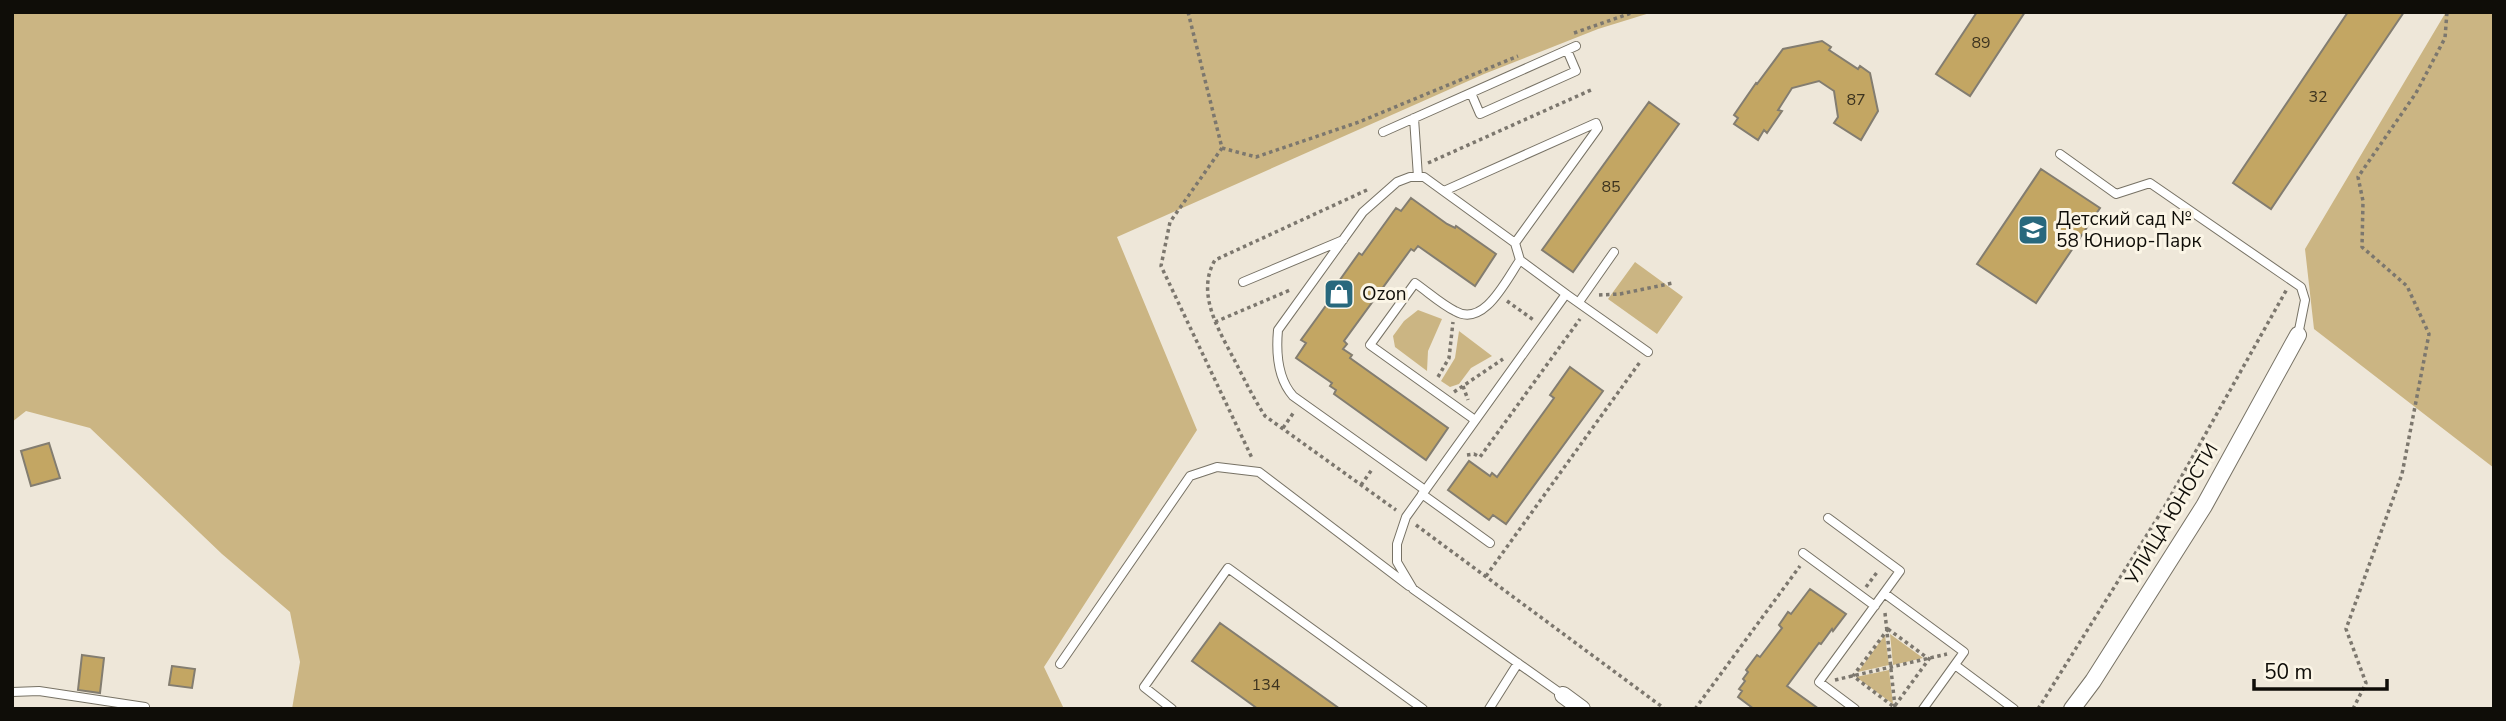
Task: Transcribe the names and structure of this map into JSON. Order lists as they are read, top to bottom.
{
  "streets": {
    "street": ["УЛИЦА ЮНОСТИ"]
  },
  "places": {
    "school or university": ["Детский сад № 58 Юниор-Парк"],
    "shop": ["Ozon"]
  },
  "house_numbers": [
    "89",
    "32",
    "87",
    "85",
    "134"
  ],
  "scale_bar": "50 m"
}
